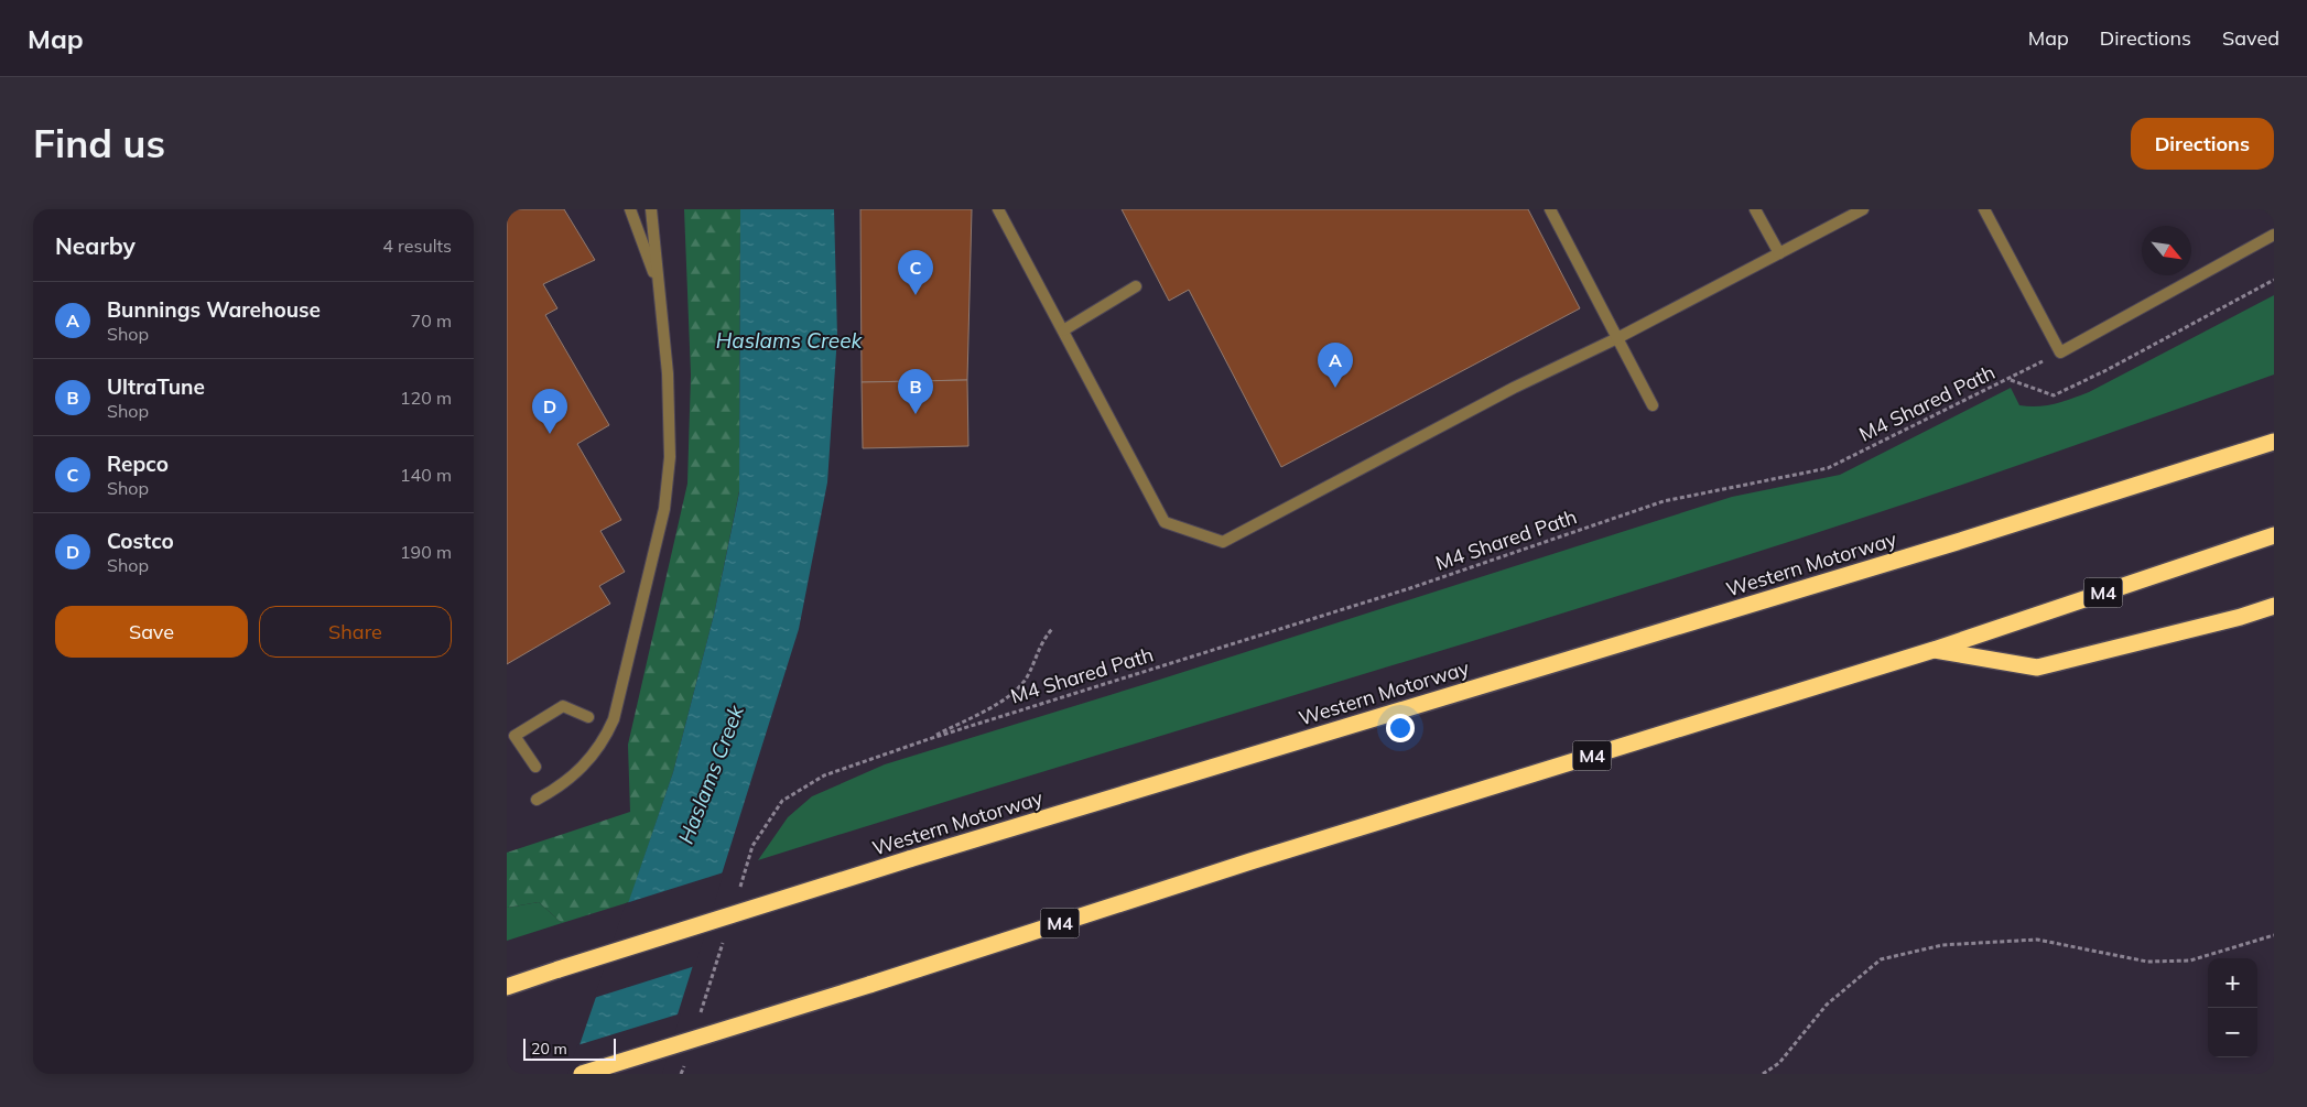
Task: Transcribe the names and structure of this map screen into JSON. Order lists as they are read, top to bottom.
{
  "streets": {
    "highway": ["Western Motorway", "M4"],
    "path": ["M4 Shared Path"]
  },
  "water": ["Haslams Creek"],
  "scale_bar": "20 m",
  "north": "bottom right",
  "page": {
    "header": "Map",
    "nav": ["Map", "Directions", "Saved"],
    "buttons": [
      "Directions",
      ["Save", "Share"]
    ],
    "title": "Find us",
    "heading": ["Nearby", "4 results"],
    "pins": [
      "C",
      "A",
      "B",
      "D"
    ],
    "list": [
      {
        "mark": "A",
        "name": "Bunnings Warehouse",
        "note": "Shop",
        "value": "70 m"
      },
      {
        "mark": "B",
        "name": "UltraTune",
        "note": "Shop",
        "value": "120 m"
      },
      {
        "mark": "C",
        "name": "Repco",
        "note": "Shop",
        "value": "140 m"
      },
      {
        "mark": "D",
        "name": "Costco",
        "note": "Shop",
        "value": "190 m"
      }
    ],
    "map_buttons": ["+", "−"],
    "scale": "20 m"
  }
}
